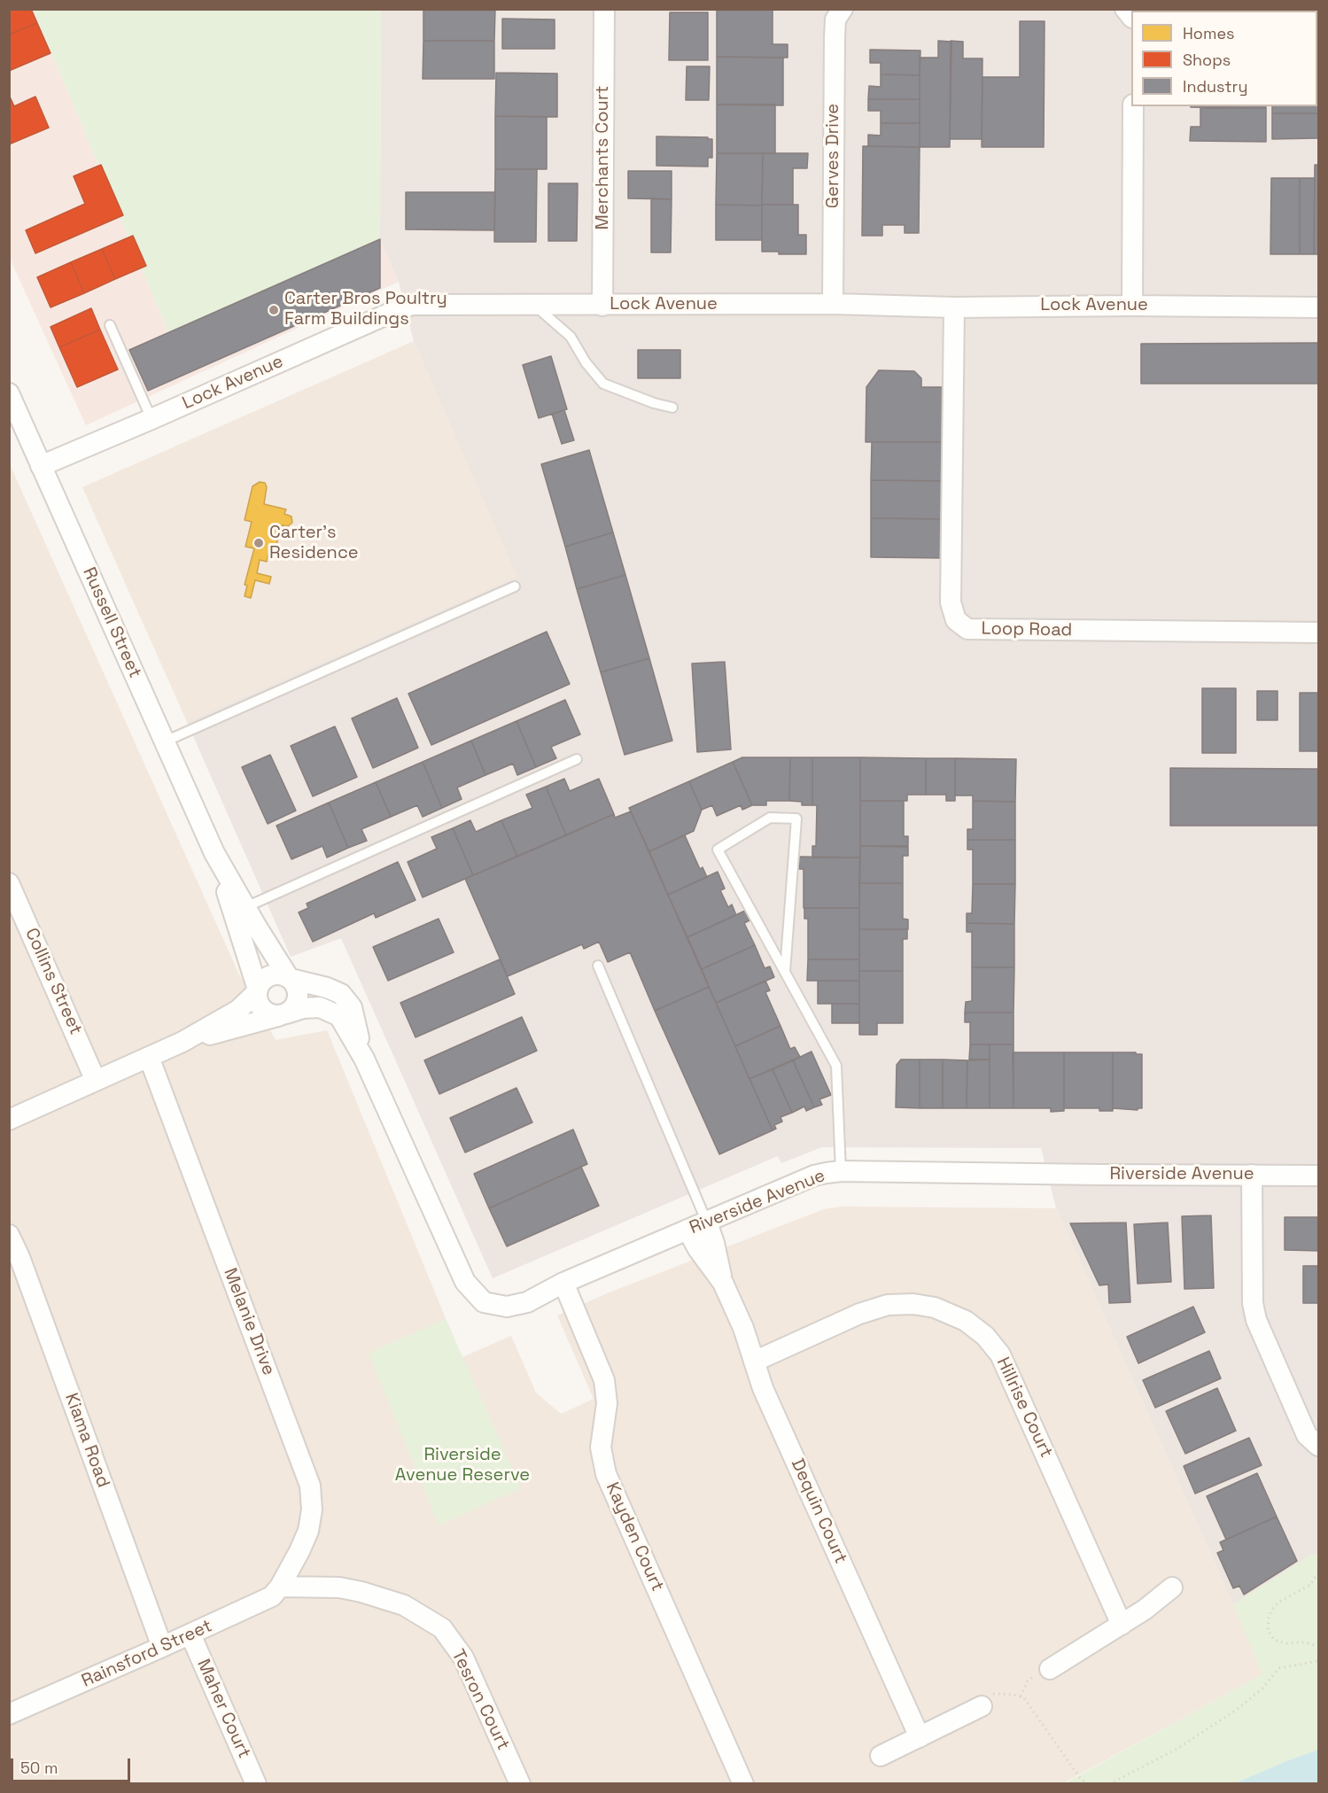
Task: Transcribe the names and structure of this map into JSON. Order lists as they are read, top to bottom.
{
  "streets": {
    "street": [
      "Gerves Drive",
      "Merchants Court",
      "Lock Avenue",
      "Russell Street",
      "Loop Road",
      "Collins Street",
      "Riverside Avenue",
      "Melanie Drive",
      "Hillrise Court",
      "Kiama Road",
      "Dequin Court",
      "Kayden Court",
      "Rainsford Street",
      "Tesron Court",
      "Maher Court"
    ]
  },
  "crossings": [
    ["Gerves Drive", "Lock Avenue"],
    ["Merchants Court", "Lock Avenue"],
    ["Lock Avenue", "Russell Street"],
    ["Lock Avenue", "Loop Road"],
    ["Russell Street", "Riverside Avenue"],
    ["Riverside Avenue", "Dequin Court"],
    ["Riverside Avenue", "Kayden Court"],
    ["Melanie Drive", "Rainsford Street"],
    ["Melanie Drive", "Tesron Court"],
    ["Hillrise Court", "Dequin Court"],
    ["Kiama Road", "Rainsford Street"],
    ["Rainsford Street", "Tesron Court"],
    ["Rainsford Street", "Maher Court"]
  ],
  "parks": ["Riverside Avenue Reserve"],
  "places": ["Carter Bros Poultry Farm Buildings", "Carter's Residence"],
  "legend": ["Homes", "Shops", "Industry"],
  "scale_bar": "50 m"
}
